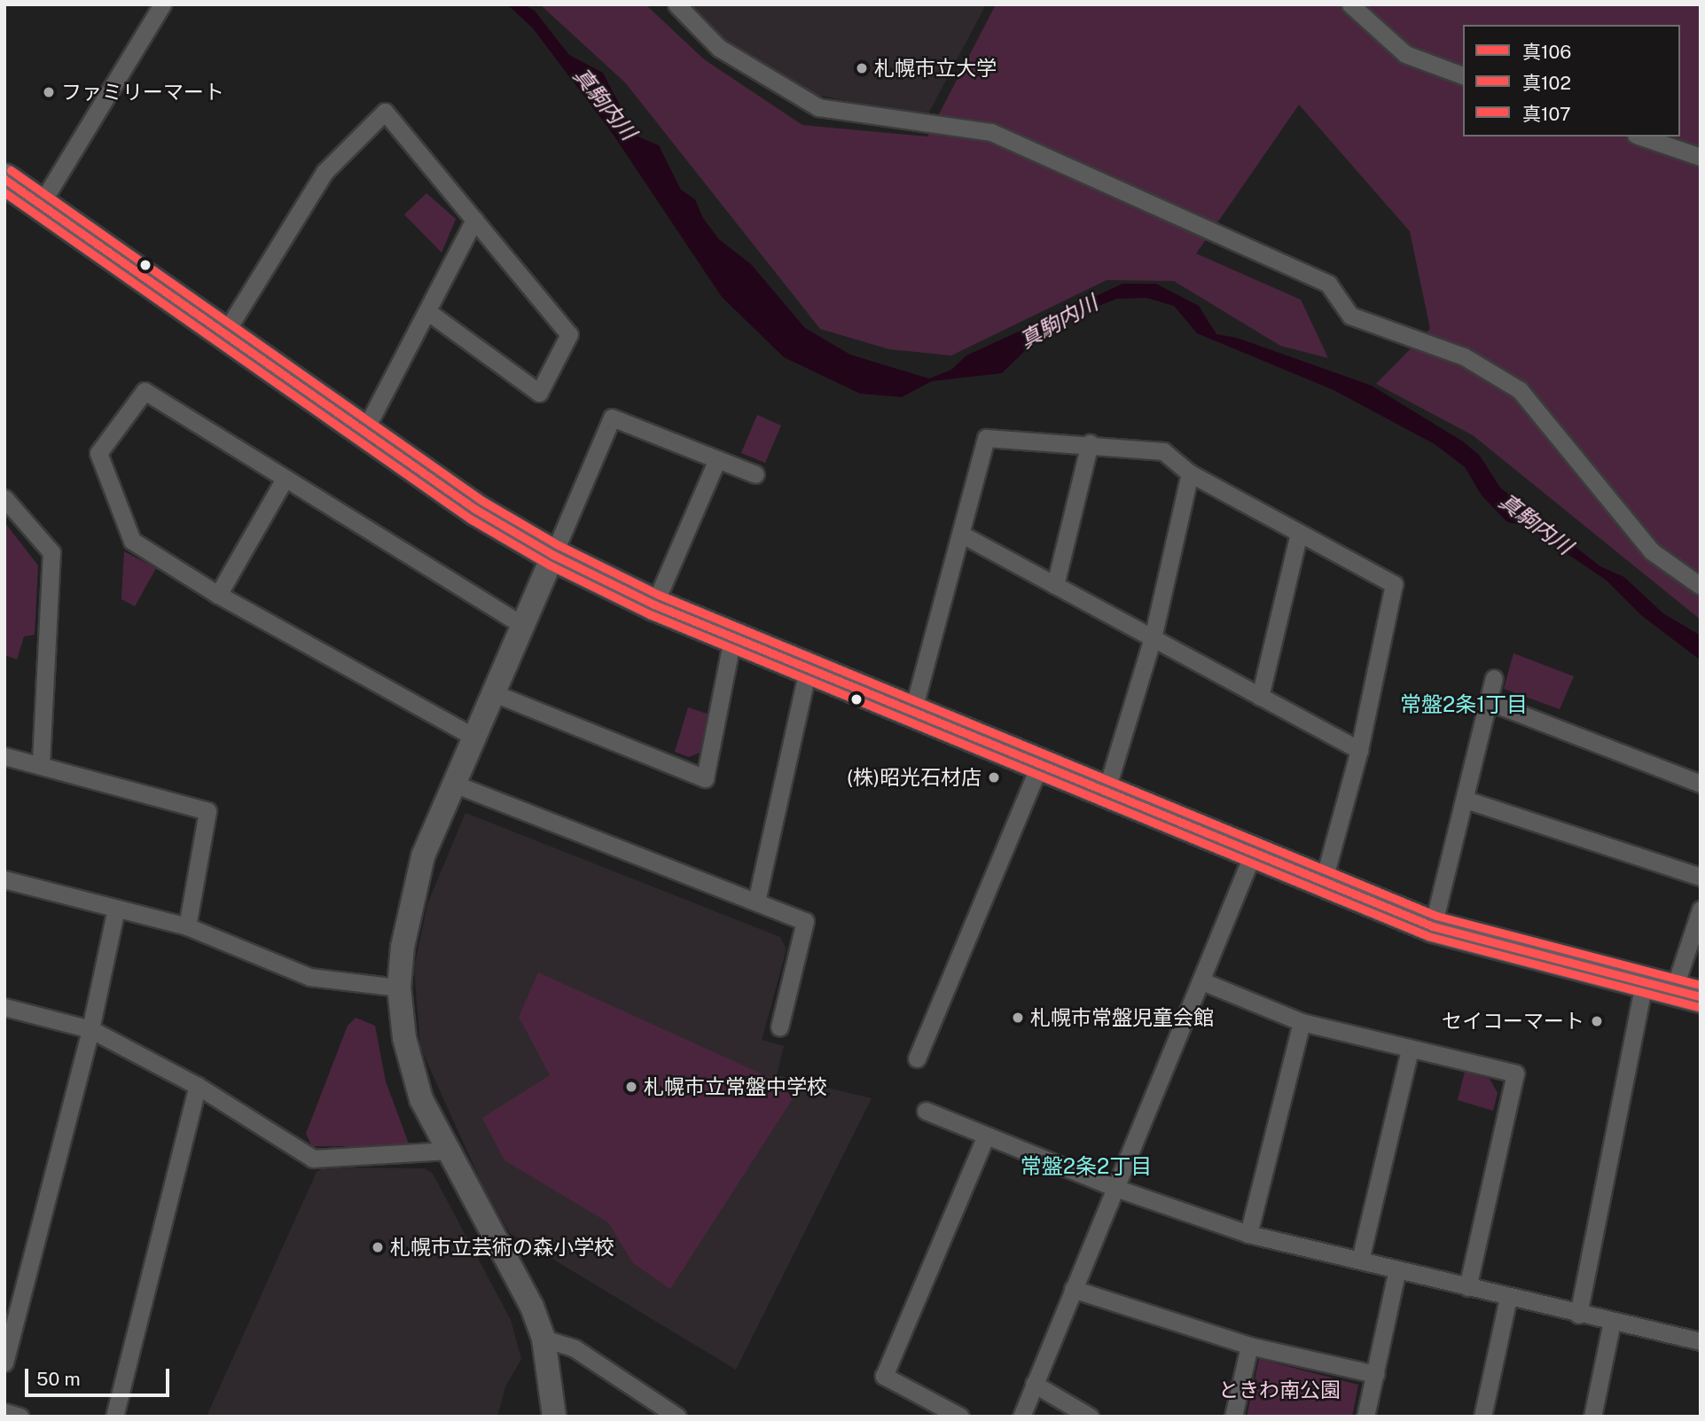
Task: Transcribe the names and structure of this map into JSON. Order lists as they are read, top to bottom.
{
  "districts": ["常盤2条1丁目", "常盤2条2丁目"],
  "water": ["真駒内川"],
  "parks": ["ときわ南公園"],
  "places": [
    "札幌市立大学",
    "ファミリーマート",
    "(株)昭光石材店",
    "札幌市常盤児童会館",
    "セイコーマート",
    "札幌市立常盤中学校",
    "札幌市立芸術の森小学校"
  ],
  "lines": ["transit line 真107", "transit line 真106", "transit line 真102"],
  "legend": ["真106", "真102", "真107"],
  "scale_bar": "50 m"
}
